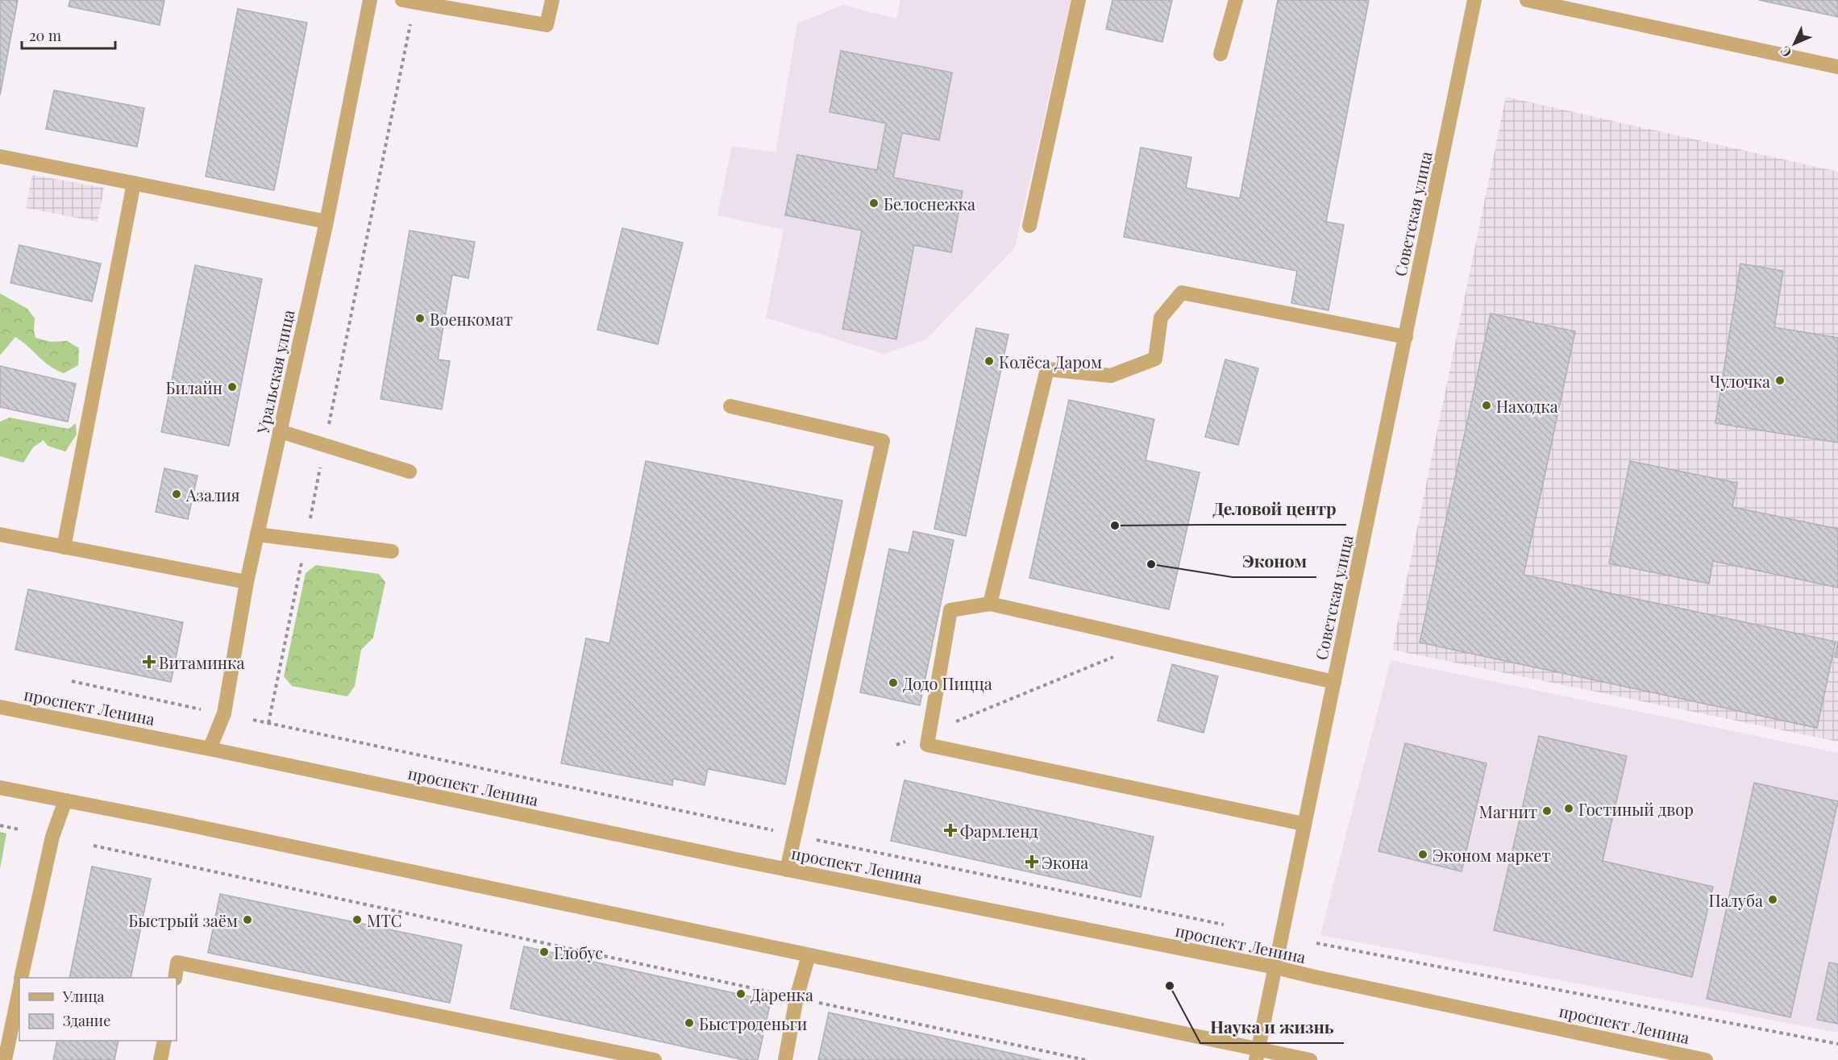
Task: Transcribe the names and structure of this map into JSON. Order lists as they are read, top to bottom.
{
  "streets": {
    "street": ["Советская улица", "Уральская улица", "проспект Ленина"]
  },
  "crossings": [
    ["Советская улица", "проспект Ленина"],
    ["Уральская улица", "проспект Ленина"]
  ],
  "places": {
    "other": [
      "Белоснежка",
      "Военкомат",
      "Колёса Даром",
      "Чулочка",
      "Билайн",
      "Находка",
      "Азалия",
      "Деловой центр",
      "Эконом",
      "Додо Пицца",
      "Гостиный двор",
      "Магнит",
      "Эконом маркет",
      "Палуба",
      "Быстрый заём",
      "МТС",
      "Глобус",
      "Наука и жизнь",
      "Даренка",
      "Быстроденьги"
    ],
    "health": ["Витаминка", "Фармленд", "Экона"]
  },
  "legend": ["Улица", "Здание"],
  "scale_bar": "20 m",
  "north": "bottom left"
}
